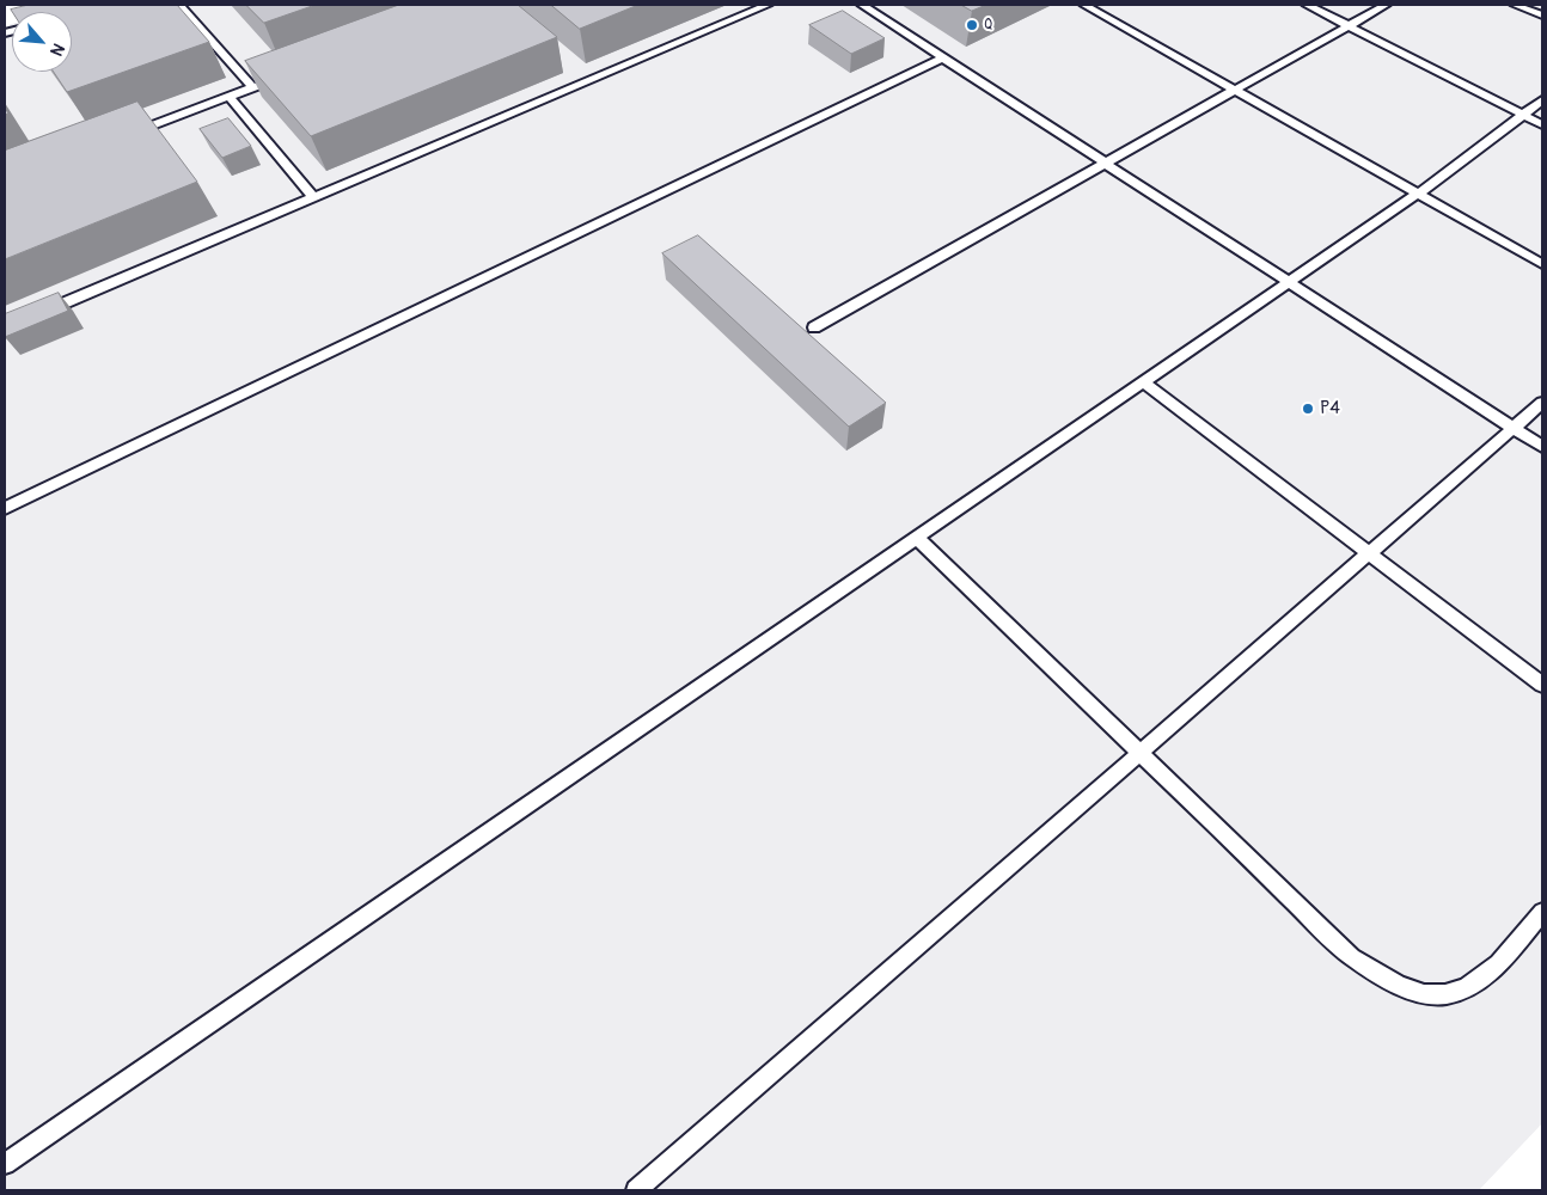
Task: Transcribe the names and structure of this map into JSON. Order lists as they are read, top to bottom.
{
  "places": ["Q", "P4"],
  "north": "bottom right"
}
